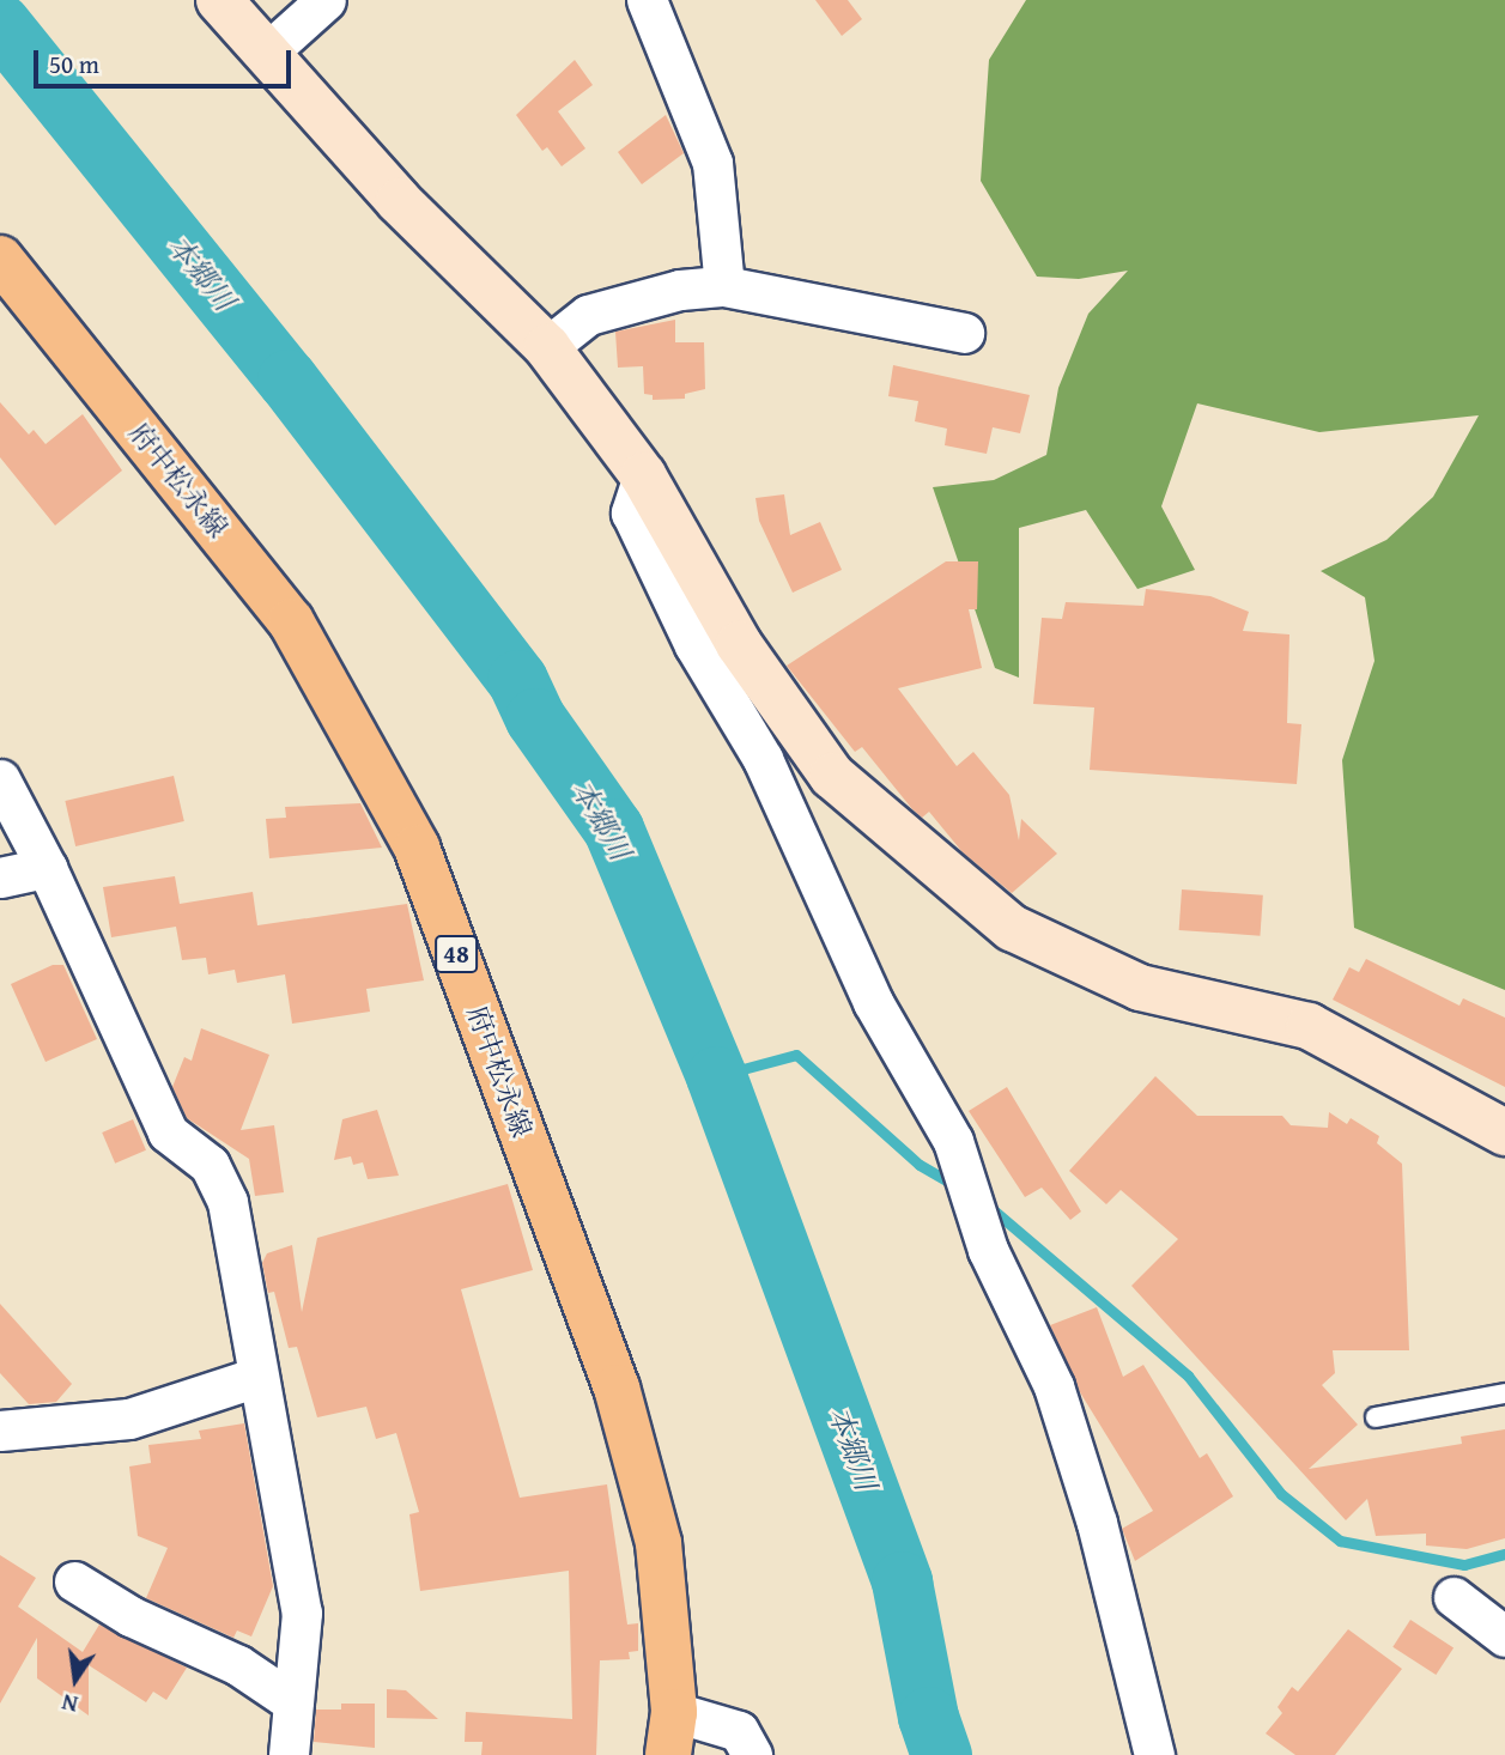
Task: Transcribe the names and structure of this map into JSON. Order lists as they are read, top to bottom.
{
  "streets": {
    "main road": ["府中松永線", "48"]
  },
  "water": ["本郷川"],
  "scale_bar": "50 m",
  "north": "bottom"
}
